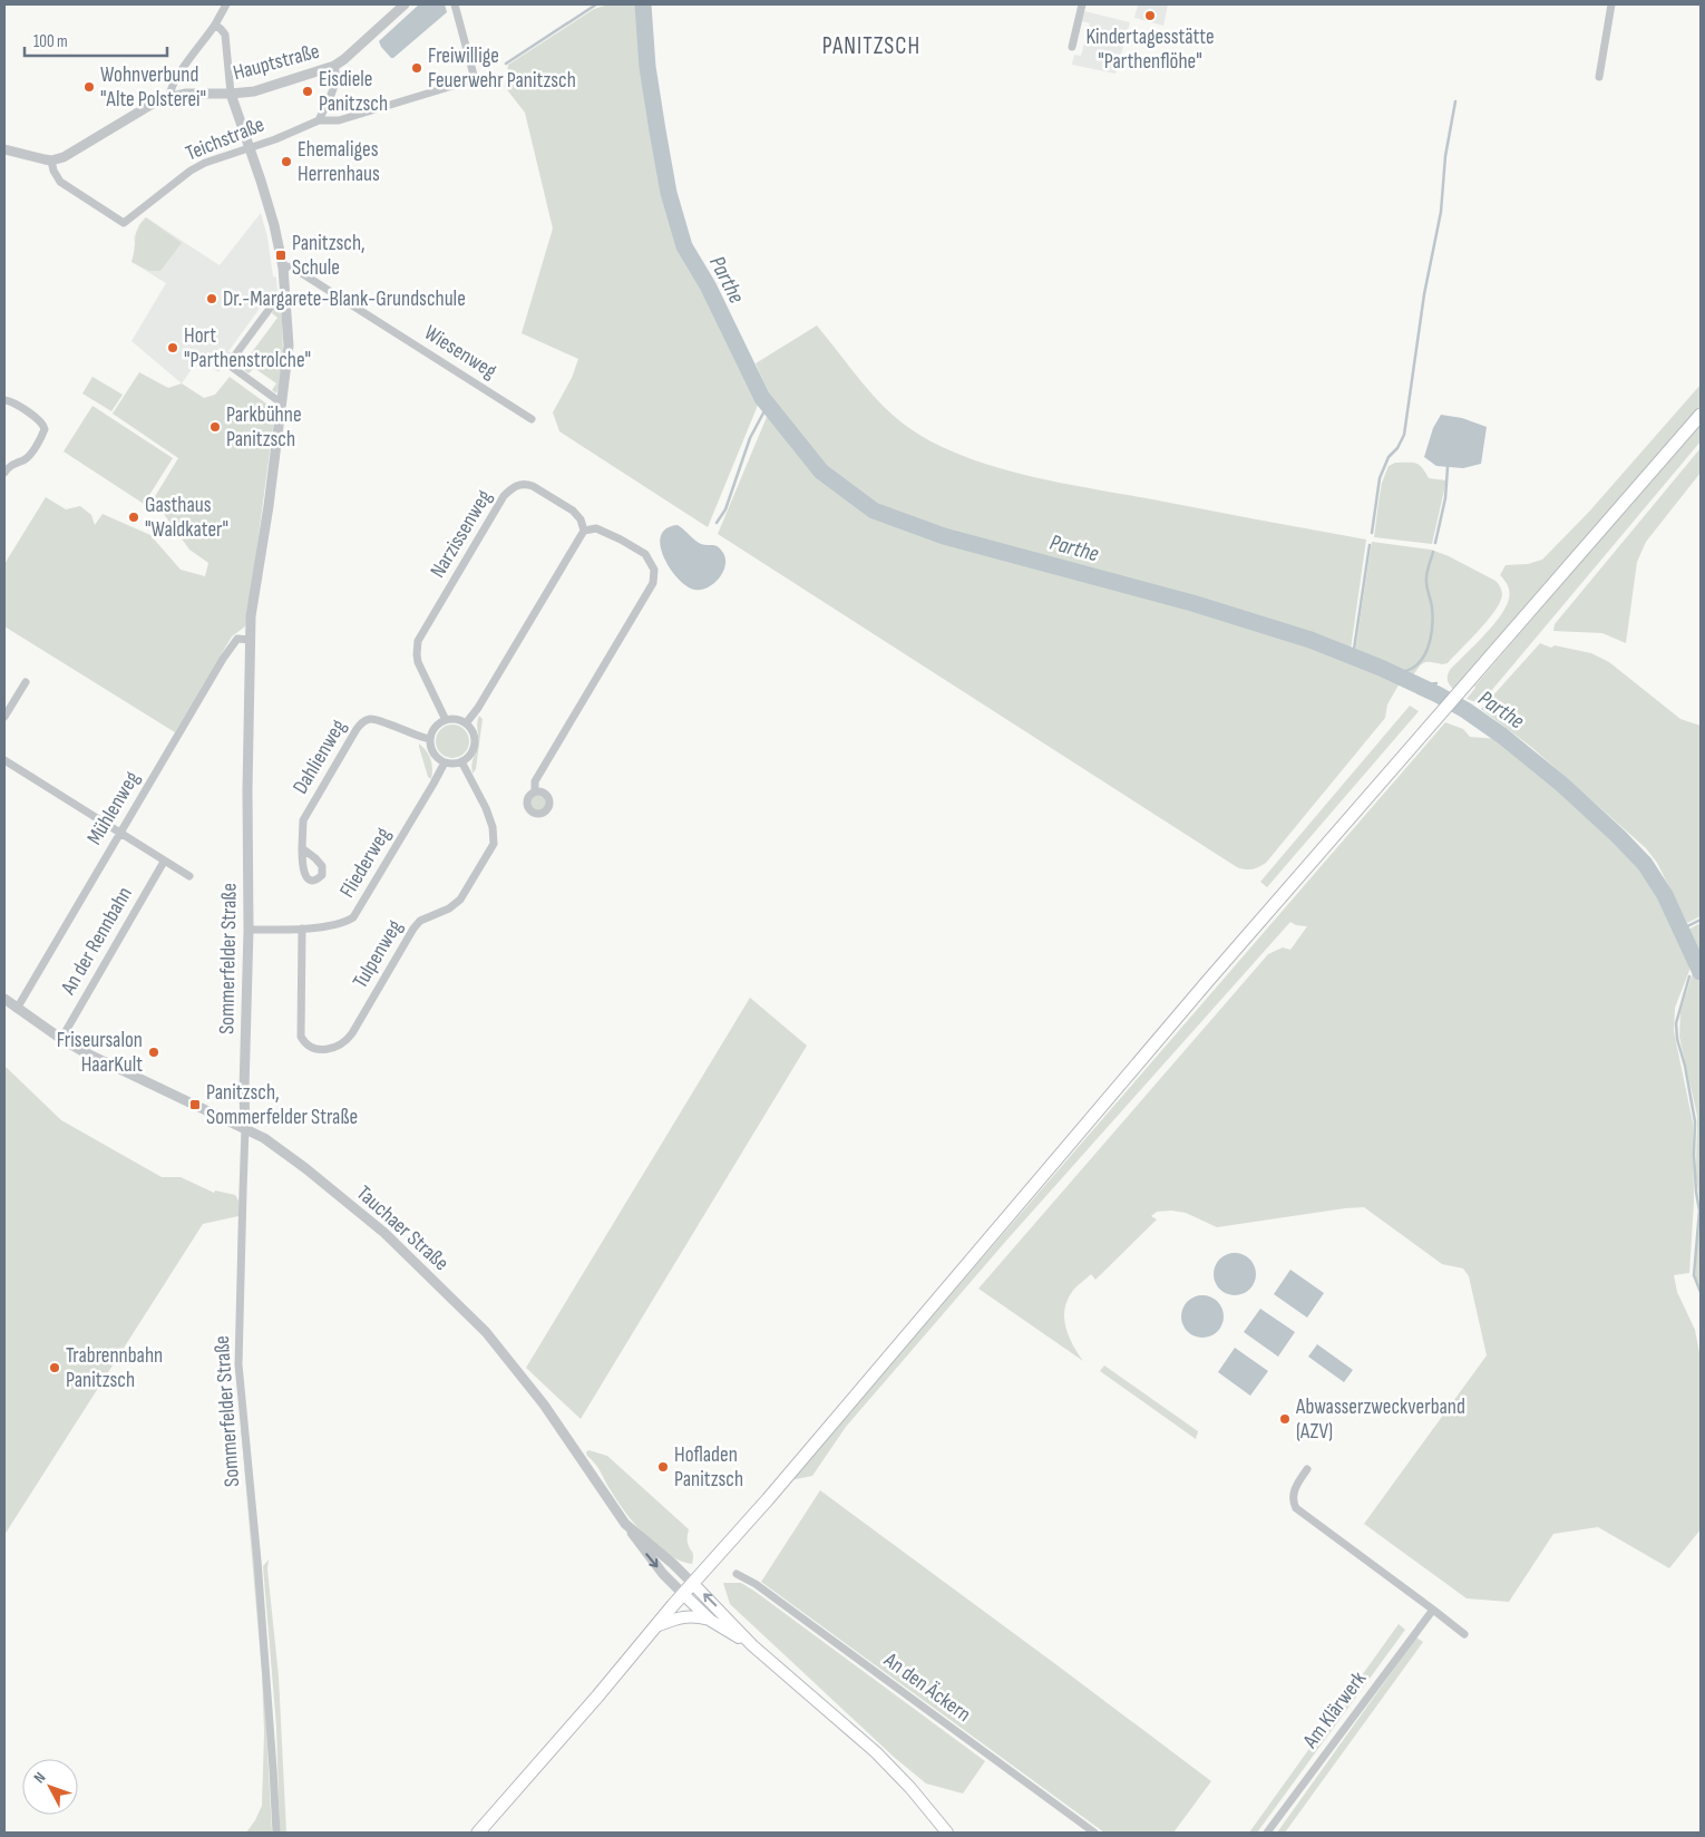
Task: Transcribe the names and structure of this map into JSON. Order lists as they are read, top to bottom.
{
  "streets": {
    "street": [
      "Hauptstraße",
      "Teichstraße",
      "Wiesenweg",
      "Narzissenweg",
      "Dahlienweg",
      "Mühlenweg",
      "Fliederweg",
      "An der Rennbahn",
      "Tulpenweg",
      "Sommerfelder Straße",
      "Tauchaer Straße",
      "An den Äckern",
      "Am Klärwerk"
    ]
  },
  "crossings": [
    ["Hauptstraße", "Teichstraße"],
    ["Hauptstraße", "Sommerfelder Straße"],
    ["Teichstraße", "Sommerfelder Straße"],
    ["Wiesenweg", "Sommerfelder Straße"],
    ["Narzissenweg", "Dahlienweg"],
    ["Narzissenweg", "Fliederweg"],
    ["Narzissenweg", "Tulpenweg"],
    ["Dahlienweg", "Fliederweg"],
    ["Dahlienweg", "Tulpenweg"],
    ["Mühlenweg", "Sommerfelder Straße"],
    ["Mühlenweg", "Tauchaer Straße"],
    ["Fliederweg", "Tulpenweg"],
    ["Fliederweg", "Sommerfelder Straße"],
    ["An der Rennbahn", "Tauchaer Straße"],
    ["Sommerfelder Straße", "Tauchaer Straße"]
  ],
  "districts": ["PANITZSCH"],
  "water": ["Parthe"],
  "places": {
    "other": [
      "Kindertagesstätte \"Parthenflöhe\"",
      "Freiwillige Feuerwehr Panitzsch",
      "Wohnverbund \"Alte Polsterei\"",
      "Eisdiele Panitzsch",
      "Ehemaliges Herrenhaus",
      "Dr.-Margarete-Blank-Grundschule",
      "Hort \"Parthenstrolche\"",
      "Parkbühne Panitzsch",
      "Gasthaus \"Waldkater\"",
      "Friseursalon HaarKult",
      "Trabrennbahn Panitzsch",
      "Abwasserzweckverband (AZV)",
      "Hofladen Panitzsch"
    ],
    "transit": ["Panitzsch, Schule", "Panitzsch, Sommerfelder Straße"]
  },
  "scale_bar": "100 m",
  "north": "top left"
}
